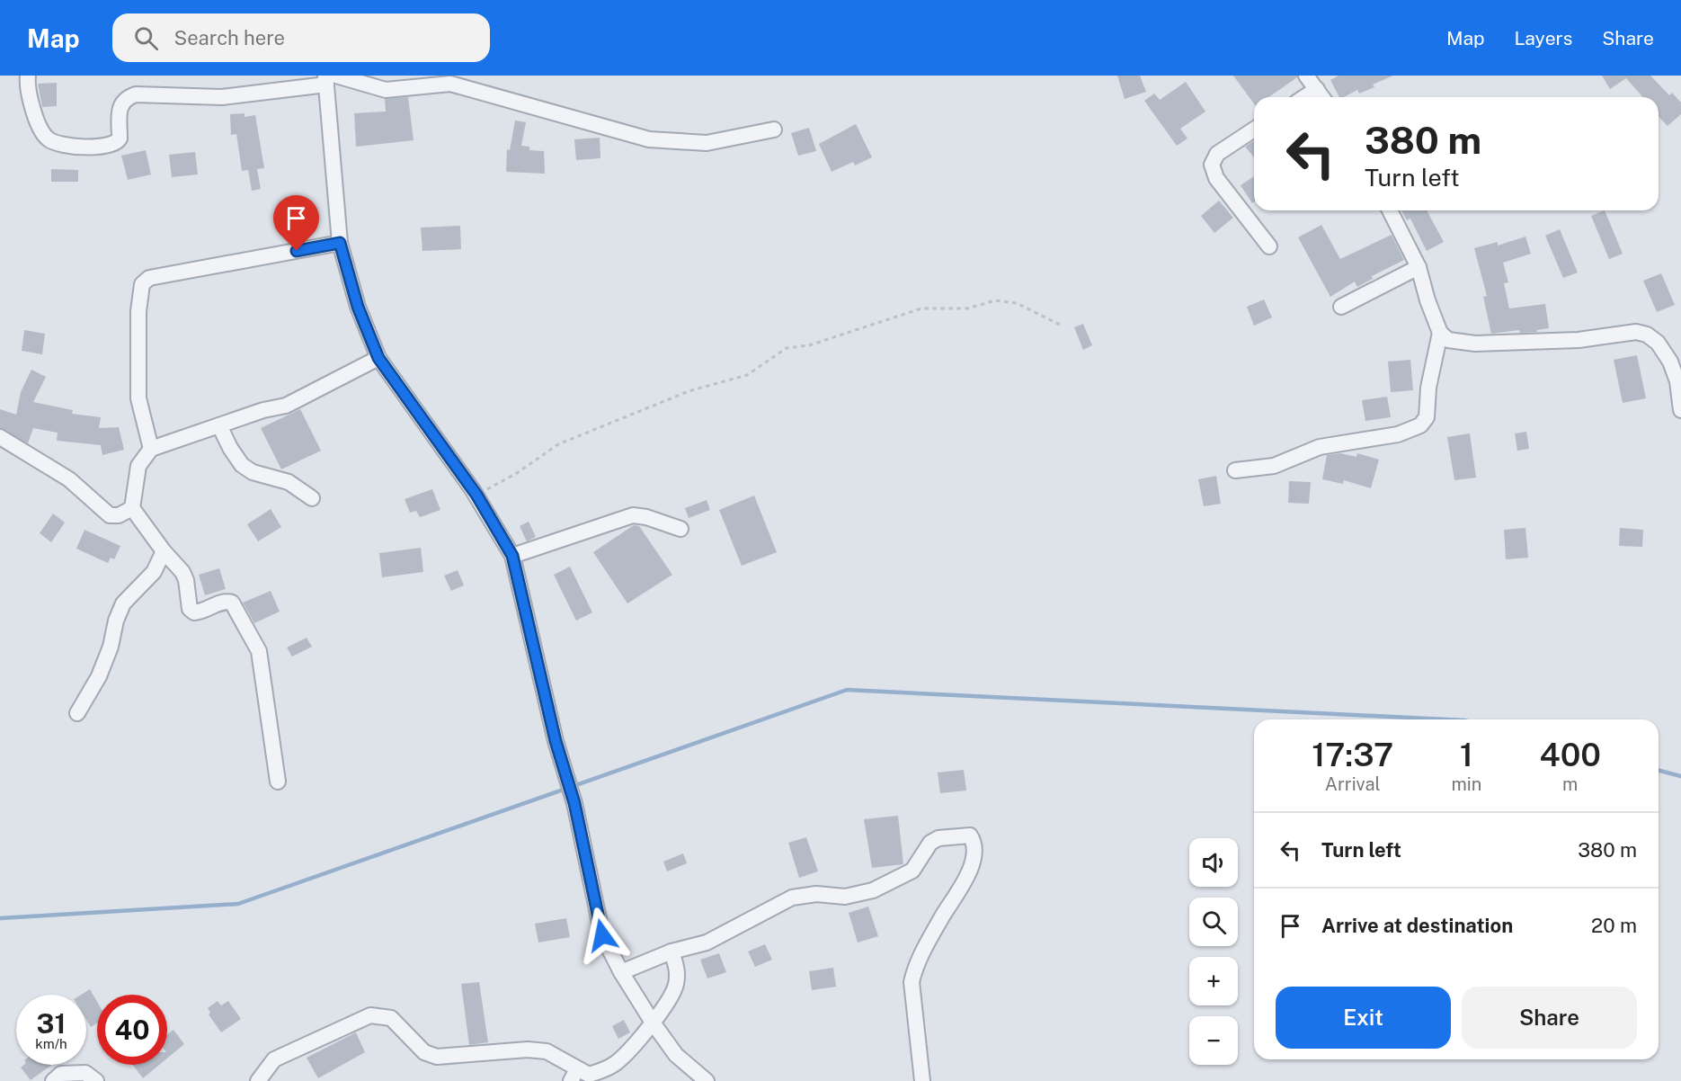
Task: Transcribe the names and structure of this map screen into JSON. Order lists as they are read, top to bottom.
{
  "page": {
    "header": "Map",
    "search": "Search here",
    "nav": ["Map", "Layers", "Share"],
    "turn": ["380 m", "Turn left"],
    "eta": [
      "17:37",
      "Arrival",
      "1",
      "min",
      "400",
      "m"
    ],
    "list": [
      {
        "name": "Turn left",
        "value": "380 m"
      },
      {
        "name": "Arrive at destination",
        "value": "20 m"
      }
    ],
    "map_buttons": ["+", "−"],
    "buttons": ["Exit", "Share"],
    "speed": "31 km/h",
    "limit": "40"
  }
}
